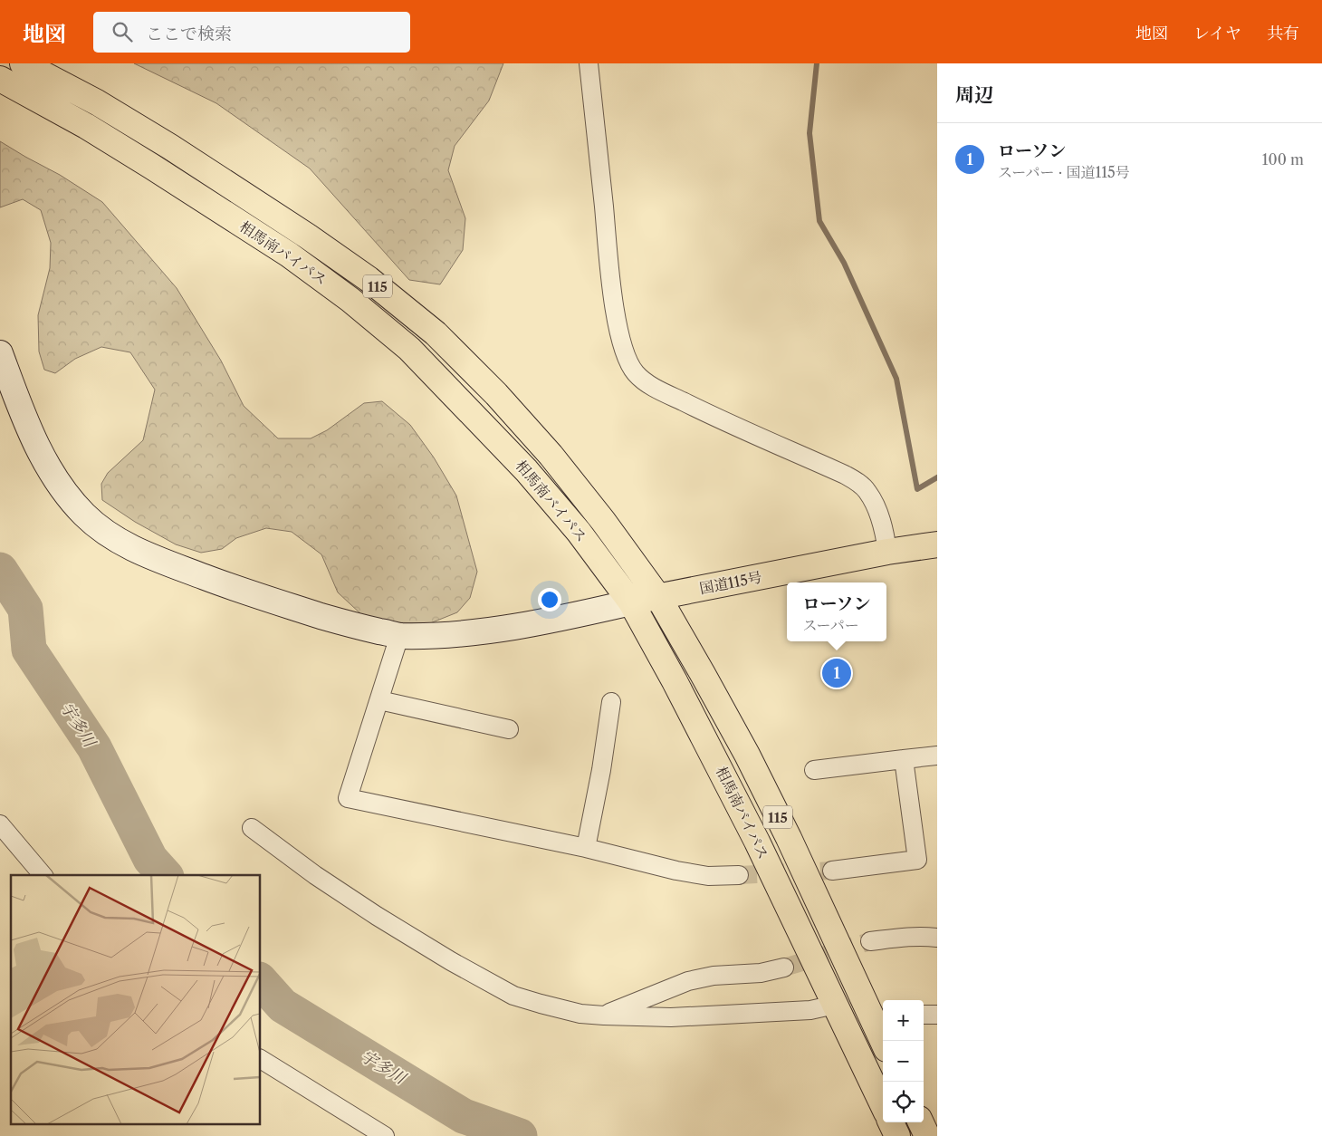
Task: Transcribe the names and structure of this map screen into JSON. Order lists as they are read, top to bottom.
{
  "streets": {
    "highway": ["相馬南バイパス", "115", "国道115号"]
  },
  "crossings": [
    ["相馬南バイパス", "国道115号"]
  ],
  "water": ["宇多川"],
  "page": {
    "header": "地図",
    "search": "ここで検索",
    "nav": ["地図", "レイヤ", "共有"],
    "heading": "周辺",
    "list": [
      {
        "mark": "1",
        "name": "ローソン",
        "note": "スーパー · 国道115号",
        "value": "100 m"
      }
    ],
    "popup": ["ローソン", "スーパー"],
    "pins": "1",
    "map_buttons": ["+", "−"]
  }
}
